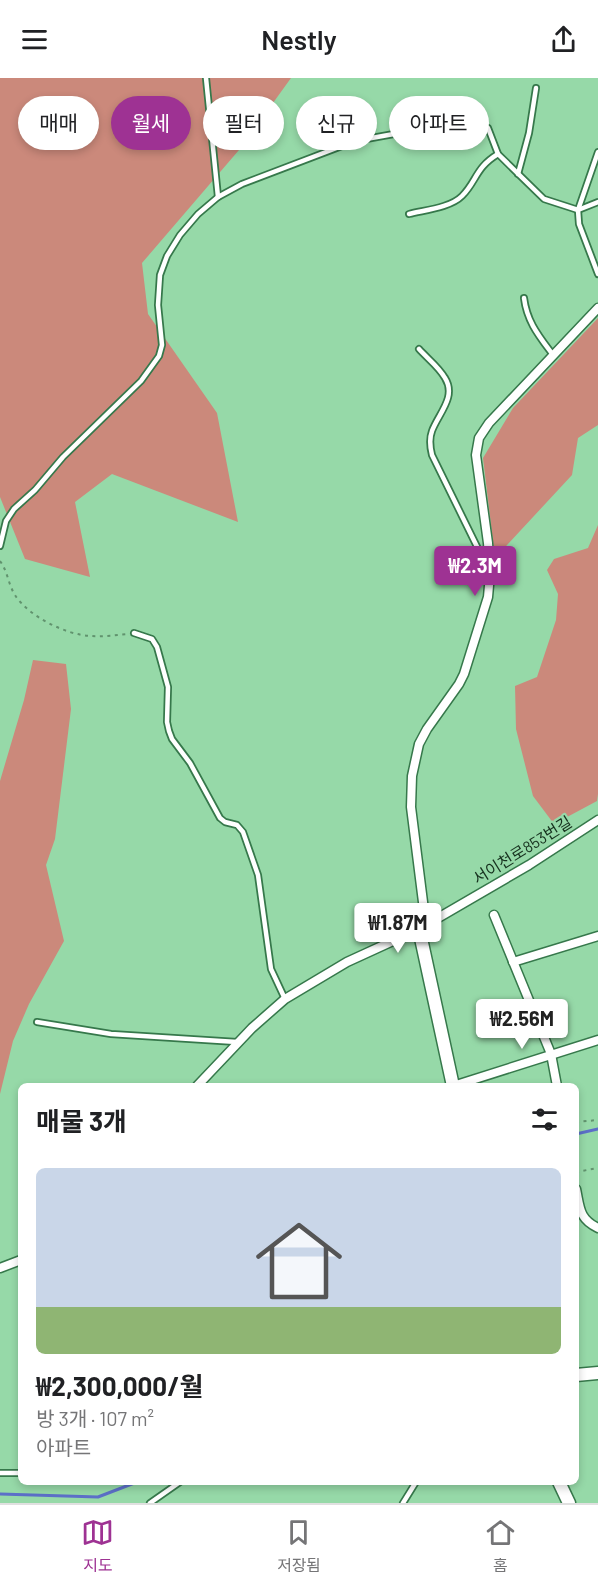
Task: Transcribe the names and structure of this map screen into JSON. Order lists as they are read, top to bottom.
{
  "streets": {
    "street": ["서이천로853번길"]
  },
  "page": {
    "header": "Nestly",
    "chip": [
      "매매",
      "월세",
      "필터",
      "신규",
      "아파트"
    ],
    "price": ["₩2.3M", "₩1.87M", "₩2.56M"],
    "heading": "매물 3개",
    "list": [
      {
        "name": "₩2,300,000/월",
        "note": "방 3개 · 107 m² · 아파트"
      }
    ],
    "tabs": ["지도", "저장됨", "홈"]
  }
}
